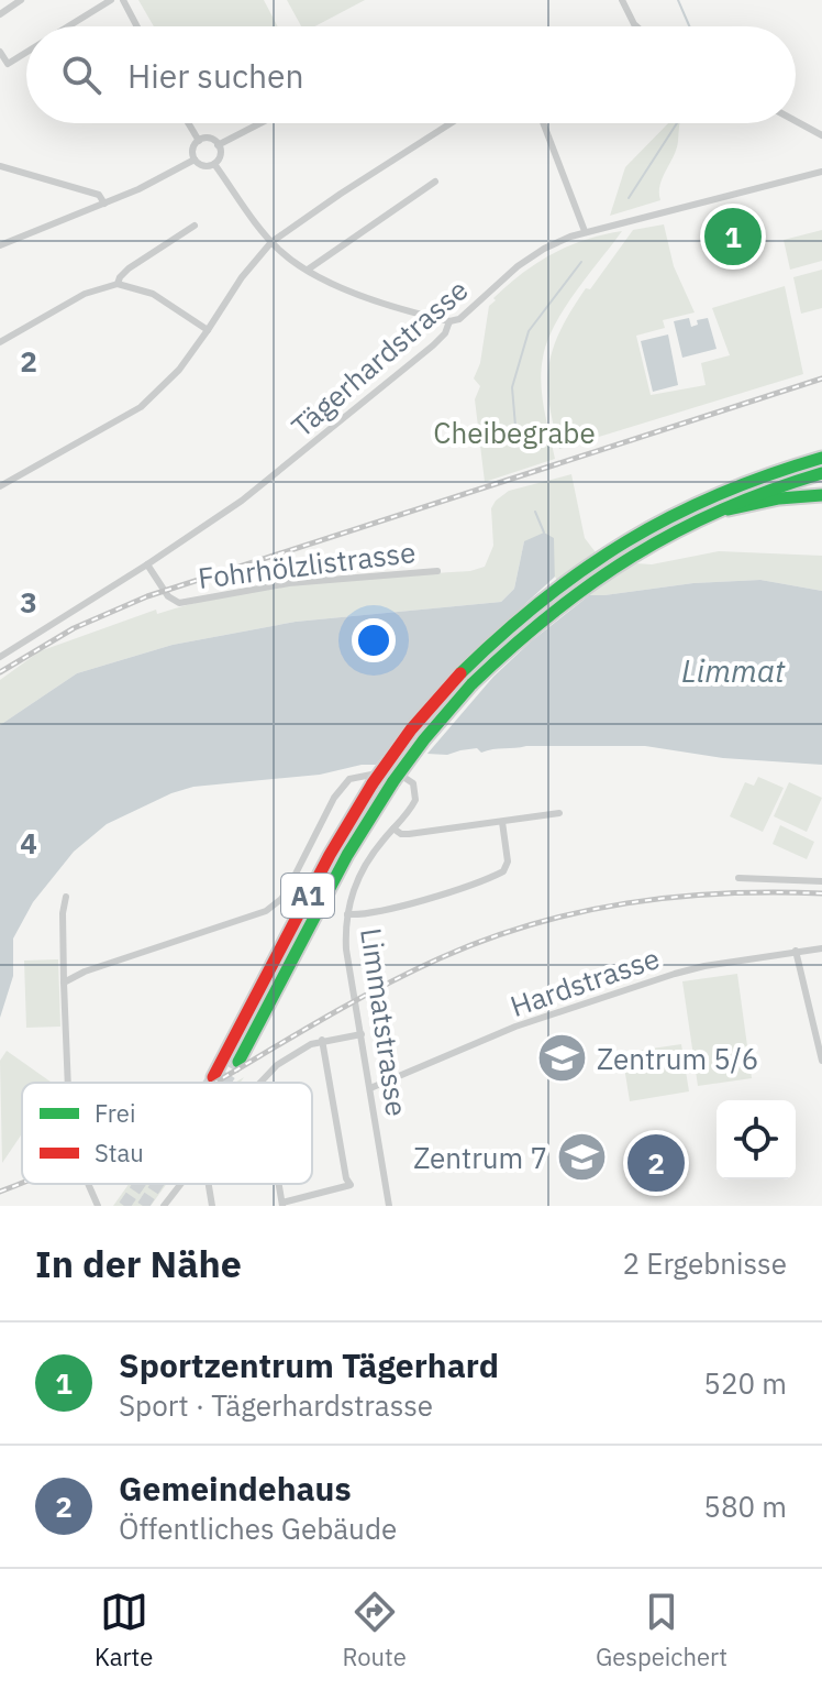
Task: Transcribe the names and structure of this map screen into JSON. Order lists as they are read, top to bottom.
{
  "streets": {
    "highway": ["A1"],
    "street": [
      "Tägerhardstrasse",
      "Fohrhölzlistrasse",
      "Hardstrasse",
      "Limmatstrasse"
    ]
  },
  "crossings": [
    ["Tägerhardstrasse", "Fohrhölzlistrasse"],
    ["A1", "Limmatstrasse"],
    ["Hardstrasse", "Limmatstrasse"]
  ],
  "water": ["Limmat"],
  "parks": ["Cheibegrabe"],
  "places": {
    "school or university": ["Zentrum 5/6", "Zentrum 7"]
  },
  "legend": ["Frei", "Stau"],
  "page": {
    "search": "Hier suchen",
    "pins": ["1", "2"],
    "heading": ["In der Nähe", "2 Ergebnisse"],
    "list": [
      {
        "mark": "1",
        "name": "Sportzentrum Tägerhard",
        "note": "Sport · Tägerhardstrasse",
        "value": "520 m"
      },
      {
        "mark": "2",
        "name": "Gemeindehaus",
        "note": "Öffentliches Gebäude",
        "value": "580 m"
      }
    ],
    "nav": ["Karte", "Route", "Gespeichert"]
  },
  "grid": {
    "rows": ["2", "3", "4"]
  }
}
